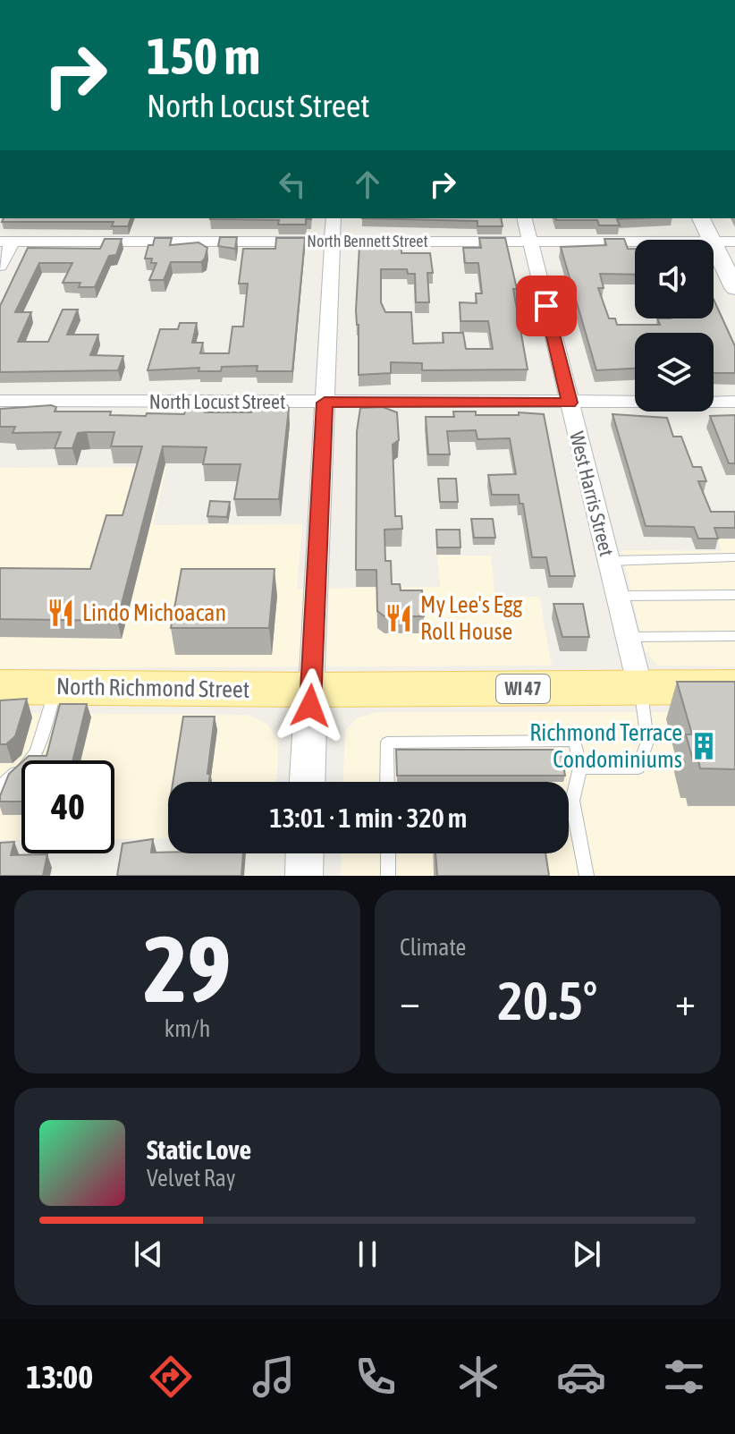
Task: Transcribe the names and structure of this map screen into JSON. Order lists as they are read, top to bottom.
{
  "streets": {
    "main road": ["North Richmond Street", "WI 47"],
    "street": ["North Bennett Street", "North Locust Street", "West Harris Street"]
  },
  "crossings": [
    ["North Bennett Street", "West Harris Street"],
    ["North Locust Street", "West Harris Street"],
    ["West Harris Street", "North Richmond Street"]
  ],
  "places": {
    "restaurant": ["Lindo Michoacan", "My Lee's Egg Roll House"],
    "building": ["Richmond Terrace Condominiums"]
  },
  "page": {
    "turn": ["150 m", "North Locust Street"],
    "limit": "40",
    "trip": "13:01 · 1 min · 320 m",
    "tile": [
      ["29", "km/h"],
      "Climate"
    ],
    "heat": ["−", "20.5°", "+"],
    "song": ["Static Love", "Velvet Ray"],
    "tabs": "13:00"
  }
}
